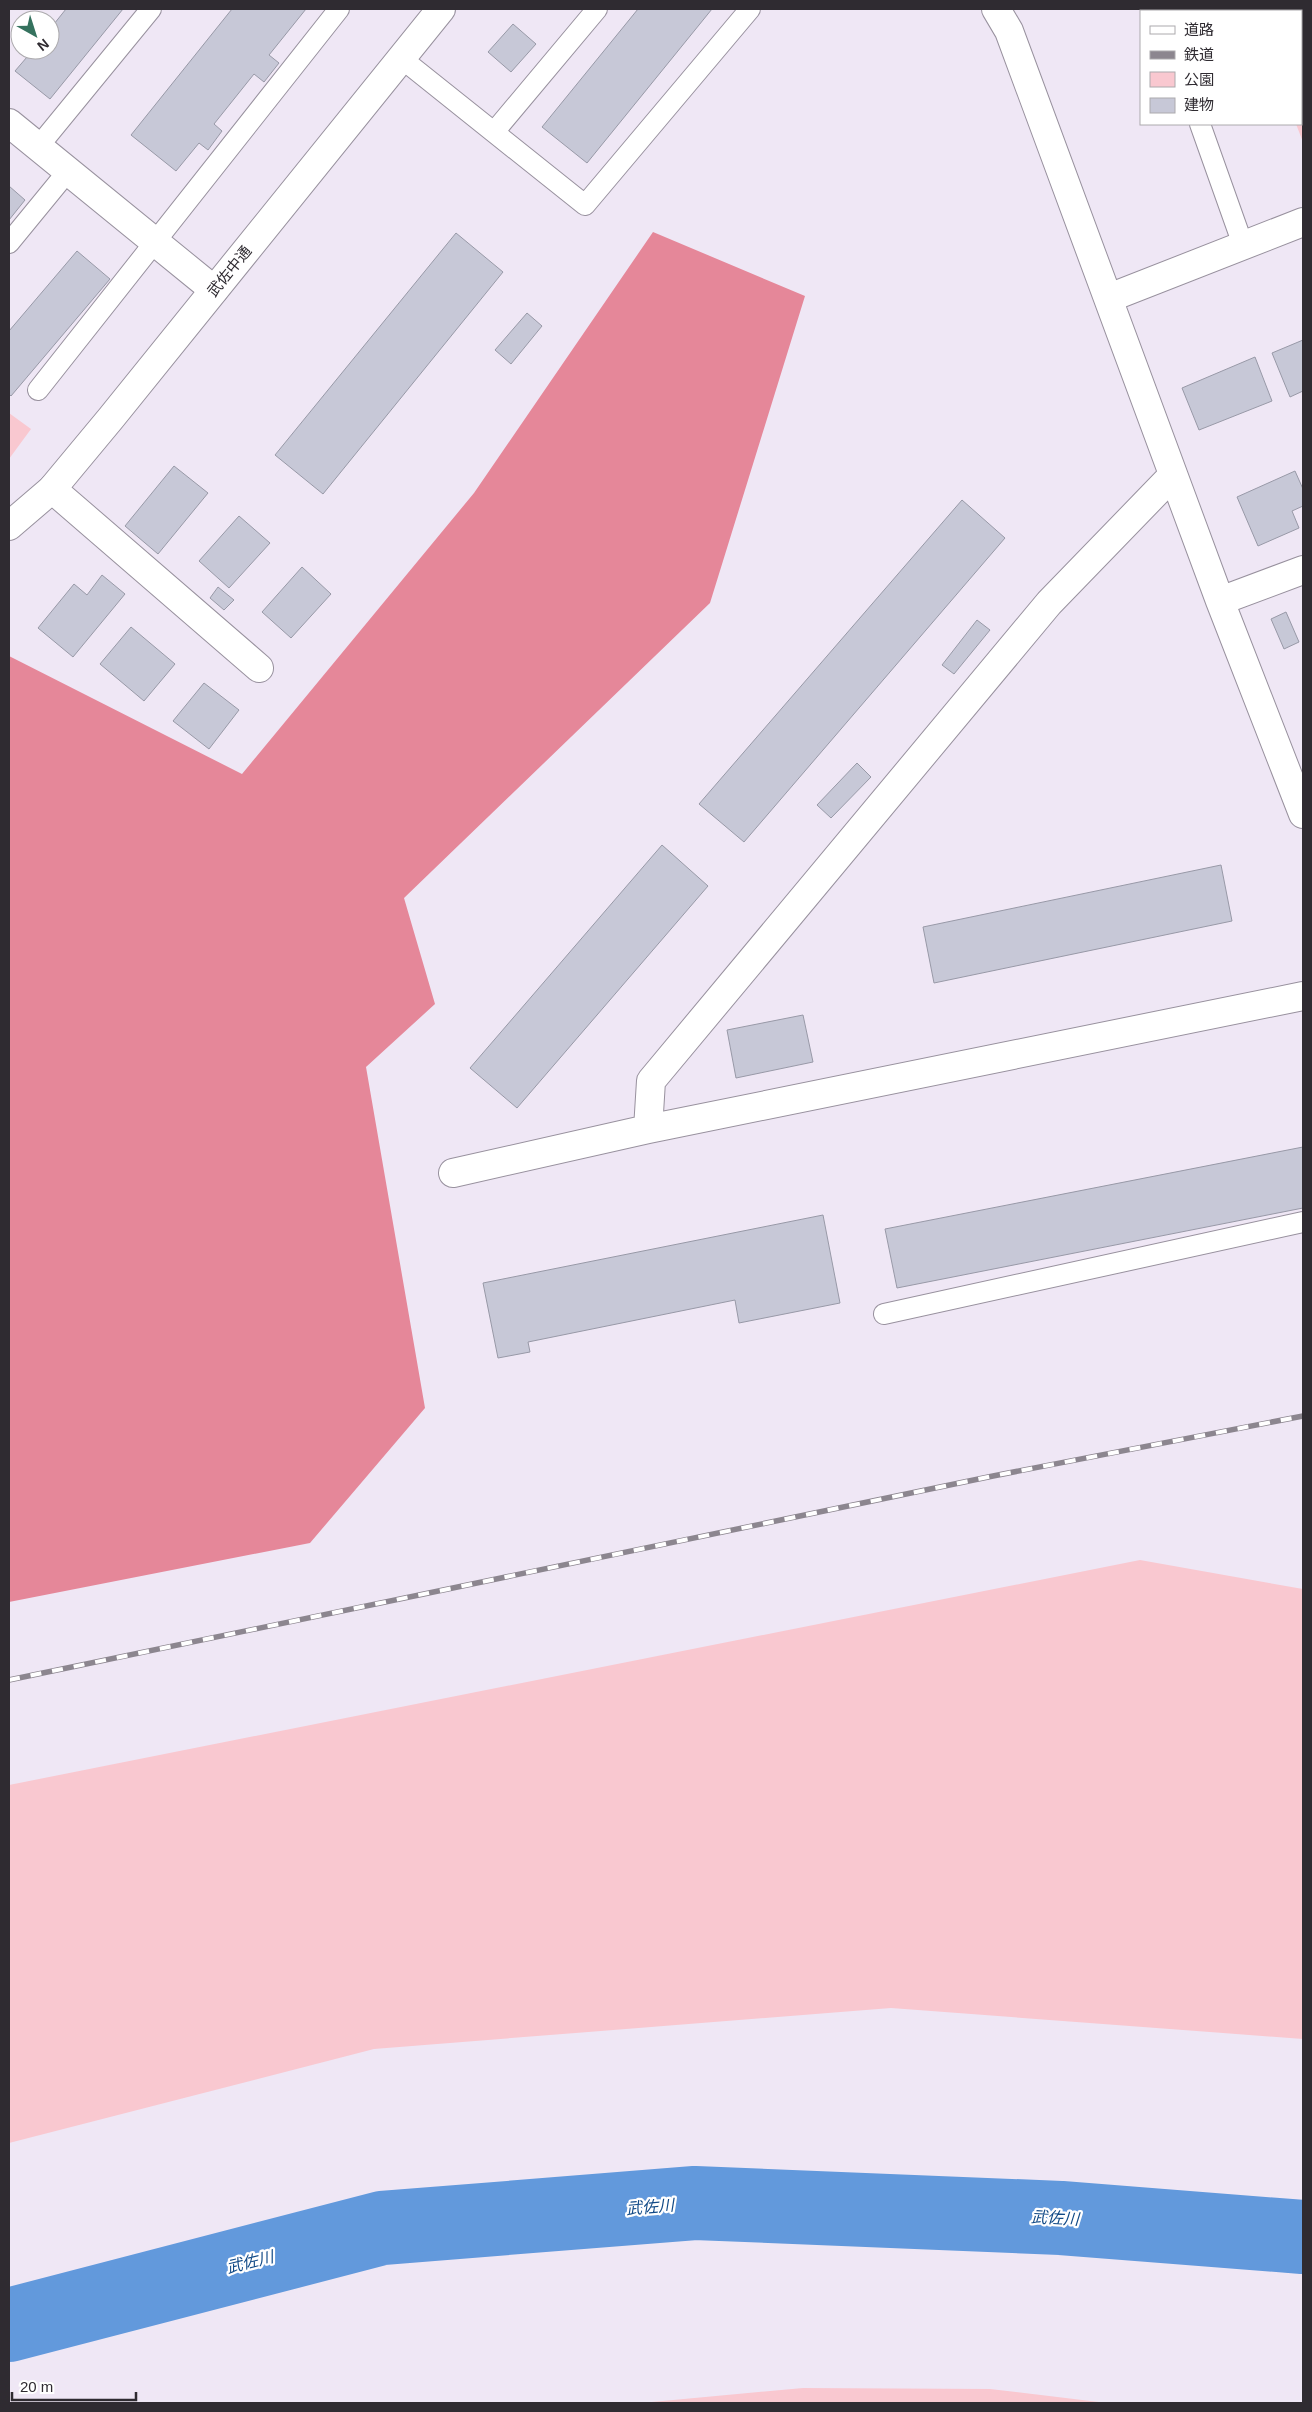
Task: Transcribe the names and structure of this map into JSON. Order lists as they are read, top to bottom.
{
  "streets": {
    "street": ["武佐中通"]
  },
  "water": ["武佐川"],
  "legend": [
    "道路",
    "鉄道",
    "公園",
    "建物"
  ],
  "scale_bar": "20 m",
  "north": "bottom right"
}
